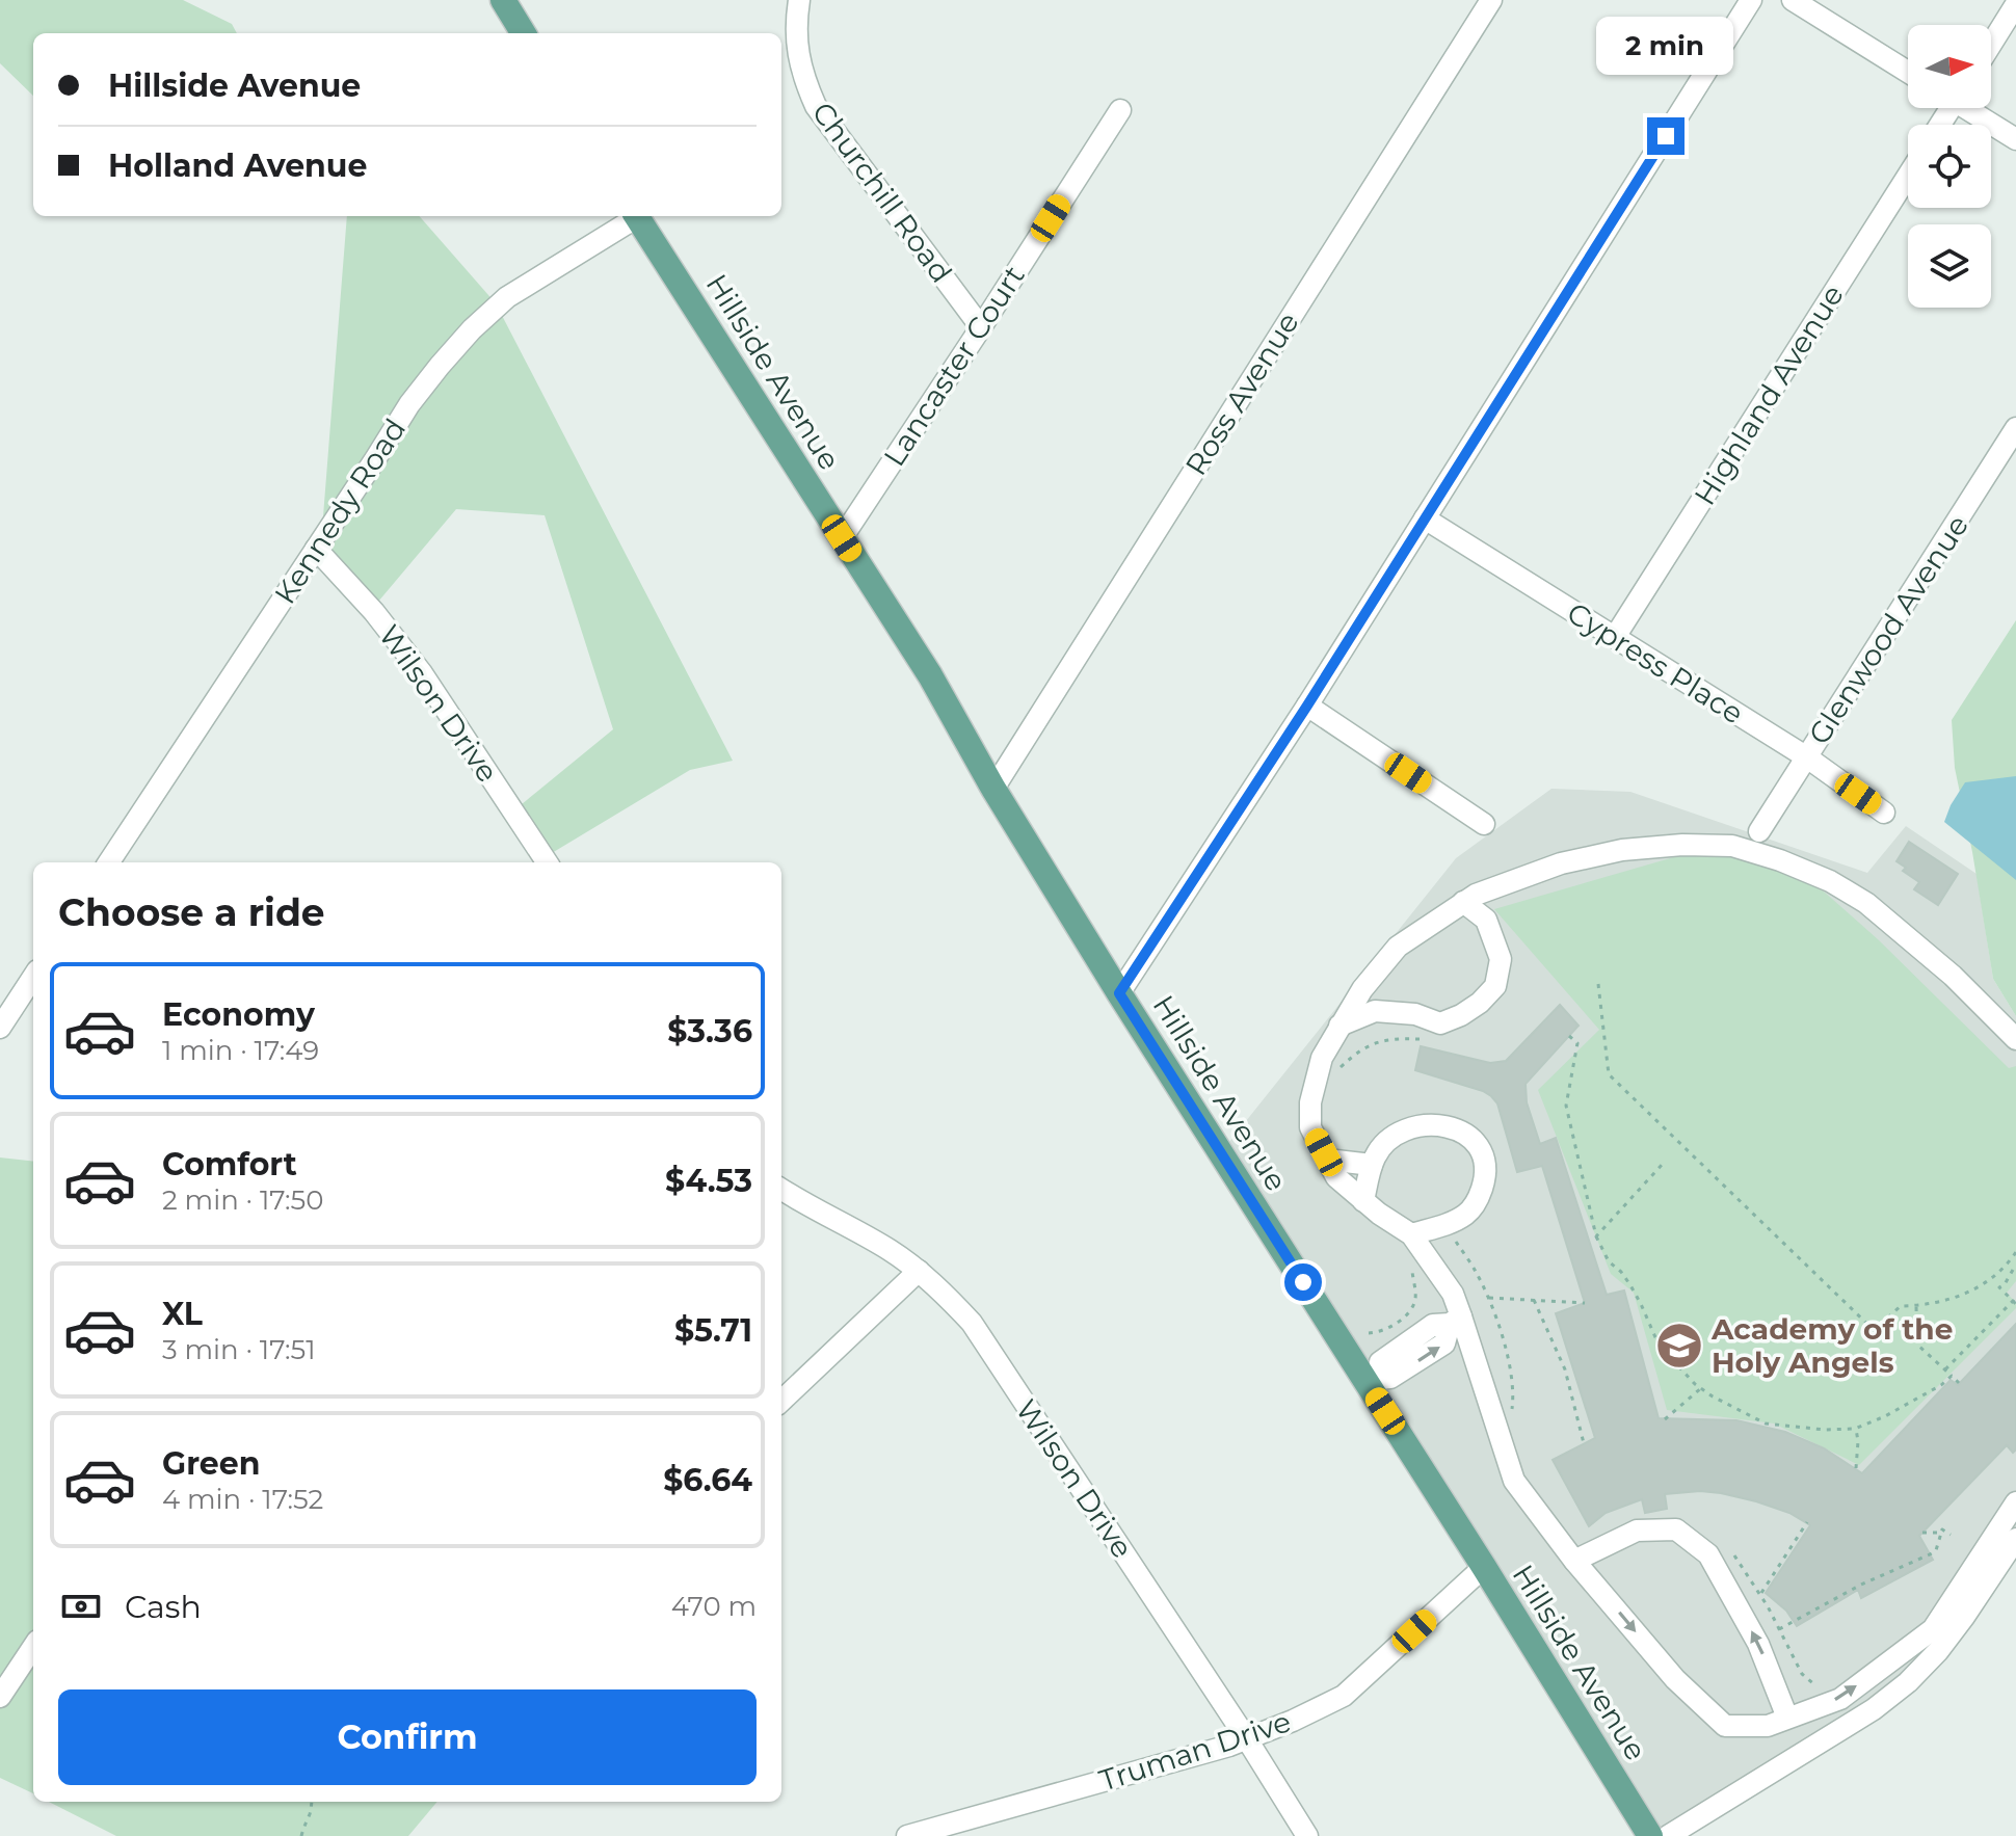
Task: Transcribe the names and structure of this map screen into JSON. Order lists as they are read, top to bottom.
{
  "streets": {
    "main road": ["Hillside Avenue"],
    "street": [
      "Churchill Road",
      "Lancaster Court",
      "Ross Avenue",
      "Highland Avenue",
      "Kennedy Road",
      "Glenwood Avenue",
      "Cypress Place",
      "Wilson Drive",
      "Truman Drive"
    ]
  },
  "crossings": [
    ["Churchill Road", "Lancaster Court"],
    ["Lancaster Court", "Hillside Avenue"],
    ["Hillside Avenue", "Ross Avenue"],
    ["Hillside Avenue", "Truman Drive"],
    ["Highland Avenue", "Cypress Place"],
    ["Kennedy Road", "Wilson Drive"],
    ["Glenwood Avenue", "Cypress Place"],
    ["Wilson Drive", "Truman Drive"]
  ],
  "places": {
    "school or university": ["Academy of the Holy Angels"]
  },
  "north": "right",
  "page": {
    "bubble": "2 min",
    "banner": ["Hillside Avenue", "Holland Avenue"],
    "heading": "Choose a ride",
    "list": [
      {
        "name": "Economy",
        "note": "1 min · 17:49",
        "value": "$3.36"
      },
      {
        "name": "Comfort",
        "note": "2 min · 17:50",
        "value": "$4.53"
      },
      {
        "name": "XL",
        "note": "3 min · 17:51",
        "value": "$5.71"
      },
      {
        "name": "Green",
        "note": "4 min · 17:52",
        "value": "$6.64"
      }
    ],
    "pay": ["Cash", "470 m"],
    "buttons": "Confirm"
  }
}
